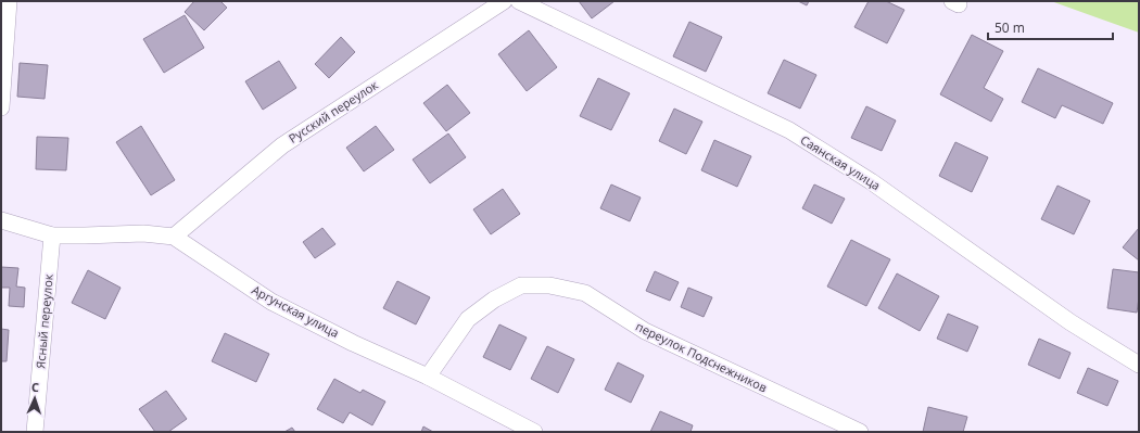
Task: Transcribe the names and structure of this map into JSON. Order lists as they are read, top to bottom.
{
  "streets": {
    "street": [
      "Русский переулок",
      "Саянская улица",
      "Аргунская улица",
      "Ясный переулок",
      "переулок Подснежников"
    ]
  },
  "crossings": [
    ["Русский переулок", "Аргунская улица"],
    ["Аргунская улица", "Ясный переулок"],
    ["Аргунская улица", "переулок Подснежников"]
  ],
  "scale_bar": "50 m",
  "north": "top"
}
